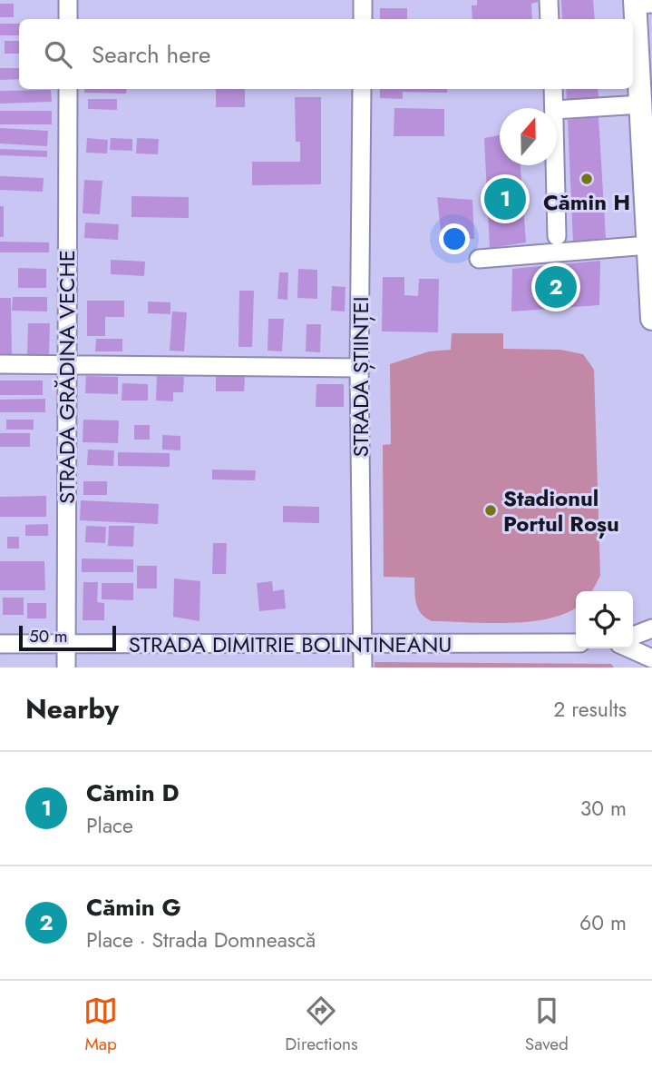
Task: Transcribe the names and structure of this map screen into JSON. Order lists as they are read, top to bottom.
{
  "streets": {
    "street": ["STRADA GRĂDINA VECHE", "STRADA ȘTIINȚEI", "STRADA DIMITRIE BOLINTINEANU"]
  },
  "crossings": [
    ["STRADA GRĂDINA VECHE", "STRADA DIMITRIE BOLINTINEANU"],
    ["STRADA ȘTIINȚEI", "STRADA DIMITRIE BOLINTINEANU"]
  ],
  "places": ["Cămin H", "Stadionul Portul Roșu"],
  "scale_bar": "50 m",
  "north": "top",
  "page": {
    "search": "Search here",
    "pins": ["1", "2"],
    "scale": "50 m",
    "heading": ["Nearby", "2 results"],
    "list": [
      {
        "mark": "1",
        "name": "Cămin D",
        "note": "Place",
        "value": "30 m"
      },
      {
        "mark": "2",
        "name": "Cămin G",
        "note": "Place · Strada Domnească",
        "value": "60 m"
      }
    ],
    "nav": ["Map", "Directions", "Saved"]
  }
}
